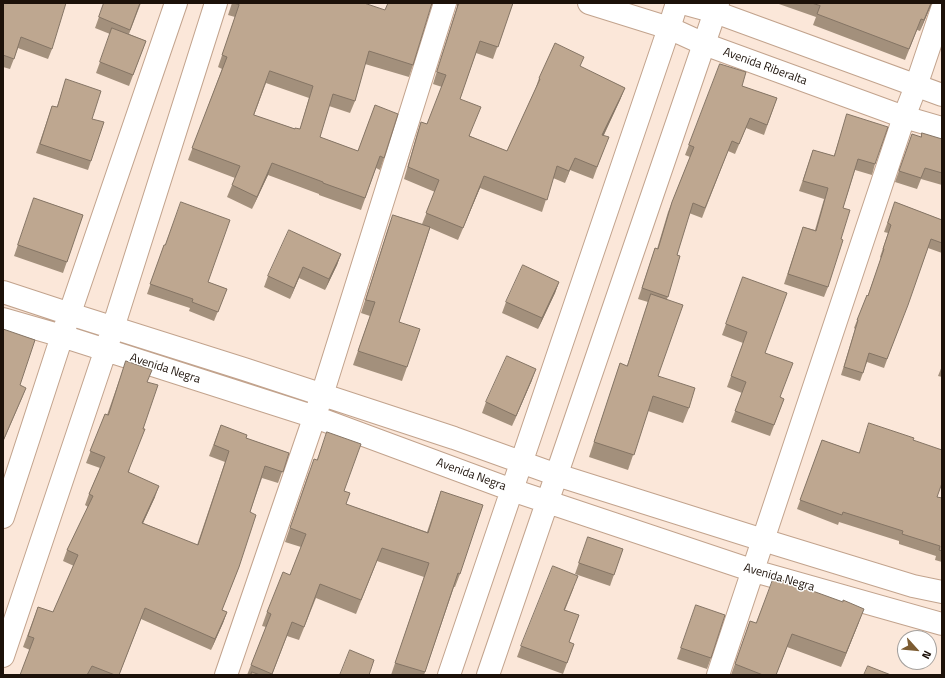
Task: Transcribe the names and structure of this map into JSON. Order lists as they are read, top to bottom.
{
  "streets": {
    "street": ["Avenida Riberalta", "Avenida Negra"]
  },
  "north": "bottom right"
}
